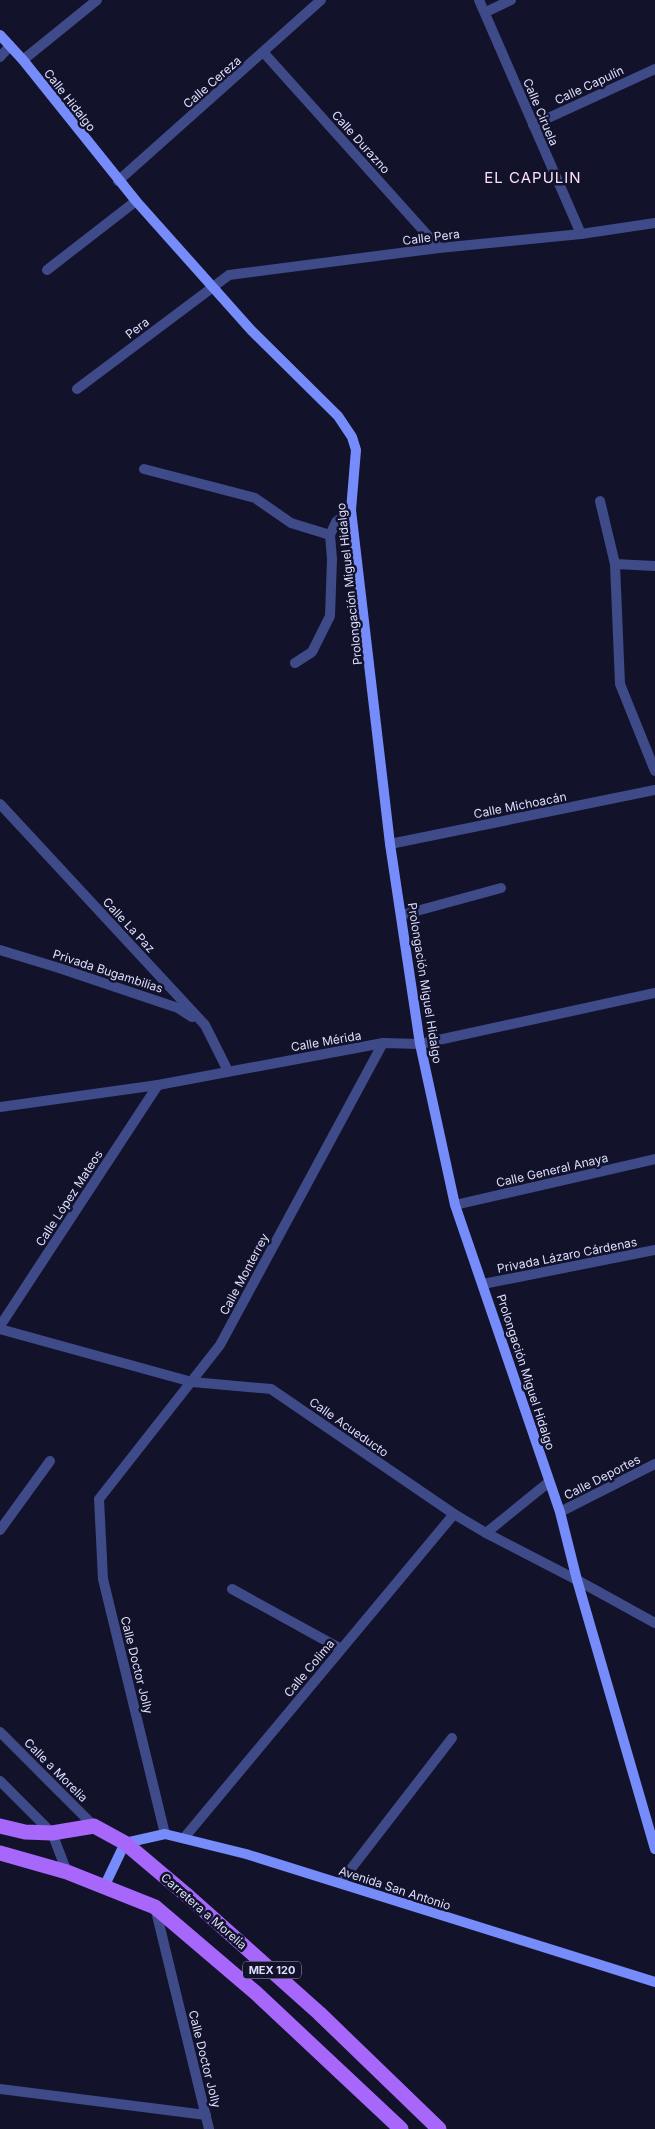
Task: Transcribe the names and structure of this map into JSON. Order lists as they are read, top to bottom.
{
  "streets": {
    "main road": ["Carretera a Morelia", "MEX 120"],
    "street": [
      "Calle Cereza",
      "Calle Capulín",
      "Calle Hidalgo",
      "Calle Ciruela",
      "Calle Durazno",
      "Calle Pera",
      "Pera",
      "Prolongación Miguel Hidalgo",
      "Calle Michoacán",
      "Calle La Paz",
      "Privada Bugambilias",
      "Calle Mérida",
      "Calle General Anaya",
      "Calle López Mateos",
      "Privada Lázaro Cárdenas",
      "Calle Monterrey",
      "Calle Acueducto",
      "Calle Deportes",
      "Calle Doctor Jolly",
      "Calle Colima",
      "Calle a Morelia",
      "Avenida San Antonio"
    ]
  },
  "crossings": [
    ["Calle Cereza", "Calle Hidalgo"],
    ["Calle Cereza", "Calle Durazno"],
    ["Calle Cereza", "Prolongación Miguel Hidalgo"],
    ["Calle Capulín", "Calle Ciruela"],
    ["Calle Hidalgo", "Prolongación Miguel Hidalgo"],
    ["Calle Ciruela", "Calle Pera"],
    ["Calle Durazno", "Calle Pera"],
    ["Calle Pera", "Pera"],
    ["Calle Pera", "Prolongación Miguel Hidalgo"],
    ["Pera", "Prolongación Miguel Hidalgo"],
    ["Prolongación Miguel Hidalgo", "Calle Michoacán"],
    ["Prolongación Miguel Hidalgo", "Calle Mérida"],
    ["Prolongación Miguel Hidalgo", "Calle General Anaya"],
    ["Prolongación Miguel Hidalgo", "Privada Lázaro Cárdenas"],
    ["Prolongación Miguel Hidalgo", "Calle Acueducto"],
    ["Prolongación Miguel Hidalgo", "Calle Deportes"],
    ["Calle La Paz", "Privada Bugambilias"],
    ["Calle La Paz", "Calle Mérida"],
    ["Calle Mérida", "Calle López Mateos"],
    ["Calle Mérida", "Calle Monterrey"],
    ["Calle Monterrey", "Calle Acueducto"],
    ["Calle Monterrey", "Calle Doctor Jolly"],
    ["Calle Acueducto", "Calle Colima"],
    ["Calle Doctor Jolly", "Avenida San Antonio"],
    ["Calle Doctor Jolly", "MEX 120"],
    ["Calle Colima", "Avenida San Antonio"],
    ["Calle a Morelia", "Carretera a Morelia"],
    ["Avenida San Antonio", "Carretera a Morelia"]
  ],
  "districts": ["EL CAPULIN"]
}
